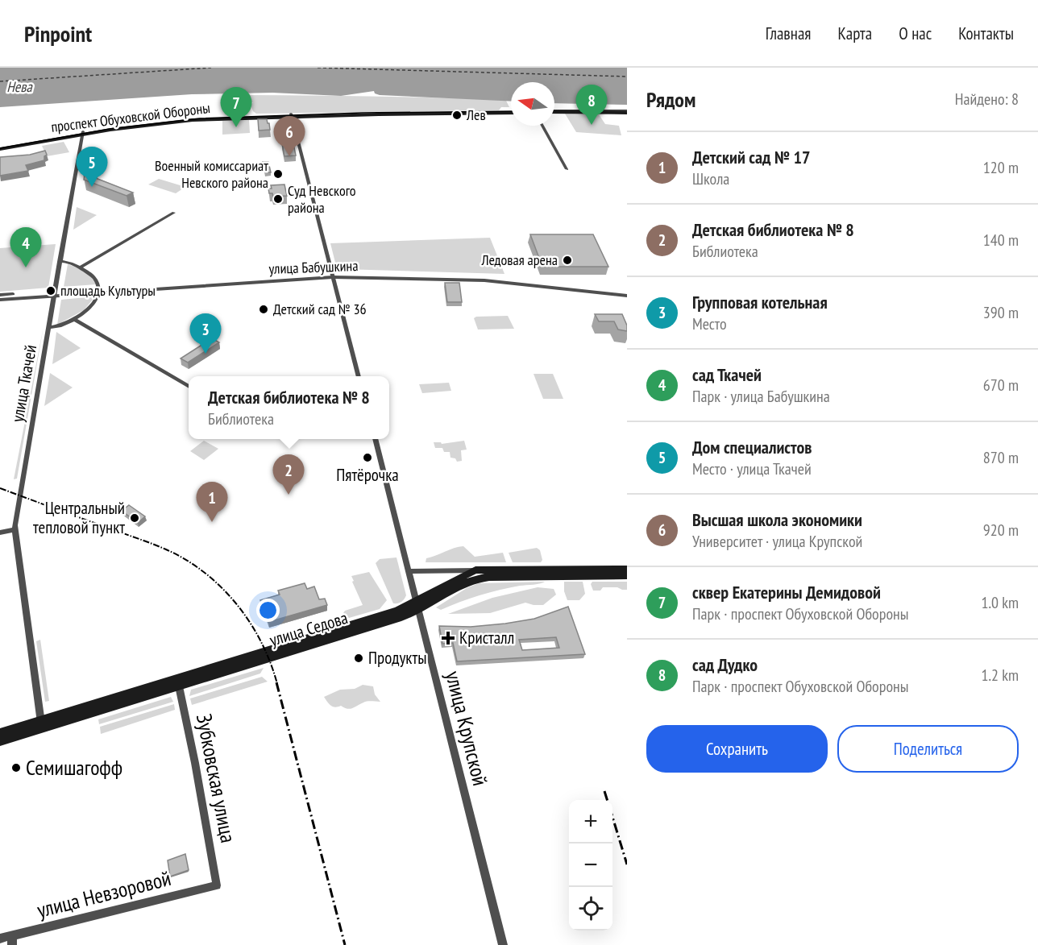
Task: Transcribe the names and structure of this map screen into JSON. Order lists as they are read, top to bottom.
{
  "streets": {
    "main road": ["проспект Обуховской Обороны", "улица Седова"],
    "street": [
      "улица Бабушкина",
      "улица Ткачей",
      "улица Крупской",
      "Зубковская улица",
      "улица Невзоровой"
    ]
  },
  "crossings": [
    ["проспект Обуховской Обороны", "улица Ткачей"],
    ["улица Бабушкина", "улица Ткачей"],
    ["улица Ткачей", "улица Седова"],
    ["улица Седова", "улица Крупской"],
    ["улица Седова", "Зубковская улица"],
    ["Зубковская улица", "улица Невзоровой"]
  ],
  "water": ["Нева"],
  "places": {
    "other": [
      "Лев",
      "Военный комиссариат Невского района",
      "Суд Невского района",
      "Ледовая арена",
      "площадь Культуры",
      "Детский сад № 36",
      "Пятёрочка",
      "Центральный тепловой пункт",
      "Продукты",
      "Семишагофф"
    ],
    "health": ["Кристалл"]
  },
  "north": "left",
  "page": {
    "header": "Pinpoint",
    "nav": [
      "Главная",
      "Карта",
      "О нас",
      "Контакты"
    ],
    "heading": ["Рядом", "Найдено: 8"],
    "pins": [
      "8",
      "7",
      "6",
      "5",
      "4",
      "3",
      "2",
      "1"
    ],
    "list": [
      {
        "mark": "1",
        "name": "Детский сад № 17",
        "note": "Школа",
        "value": "120 m"
      },
      {
        "mark": "2",
        "name": "Детская библиотека № 8",
        "note": "Библиотека",
        "value": "140 m"
      },
      {
        "mark": "3",
        "name": "Групповая котельная",
        "note": "Место",
        "value": "390 m"
      },
      {
        "mark": "4",
        "name": "сад Ткачей",
        "note": "Парк · улица Бабушкина",
        "value": "670 m"
      },
      {
        "mark": "5",
        "name": "Дом специалистов",
        "note": "Место · улица Ткачей",
        "value": "870 m"
      },
      {
        "mark": "6",
        "name": "Высшая школа экономики",
        "note": "Университет · улица Крупской",
        "value": "920 m"
      },
      {
        "mark": "7",
        "name": "сквер Екатерины Демидовой",
        "note": "Парк · проспект Обуховской Обороны",
        "value": "1.0 km"
      },
      {
        "mark": "8",
        "name": "сад Дудко",
        "note": "Парк · проспект Обуховской Обороны",
        "value": "1.2 km"
      }
    ],
    "popup": ["Детская библиотека № 8", "Библиотека"],
    "buttons": ["Сохранить", "Поделиться"],
    "map_buttons": ["+", "−"]
  }
}
